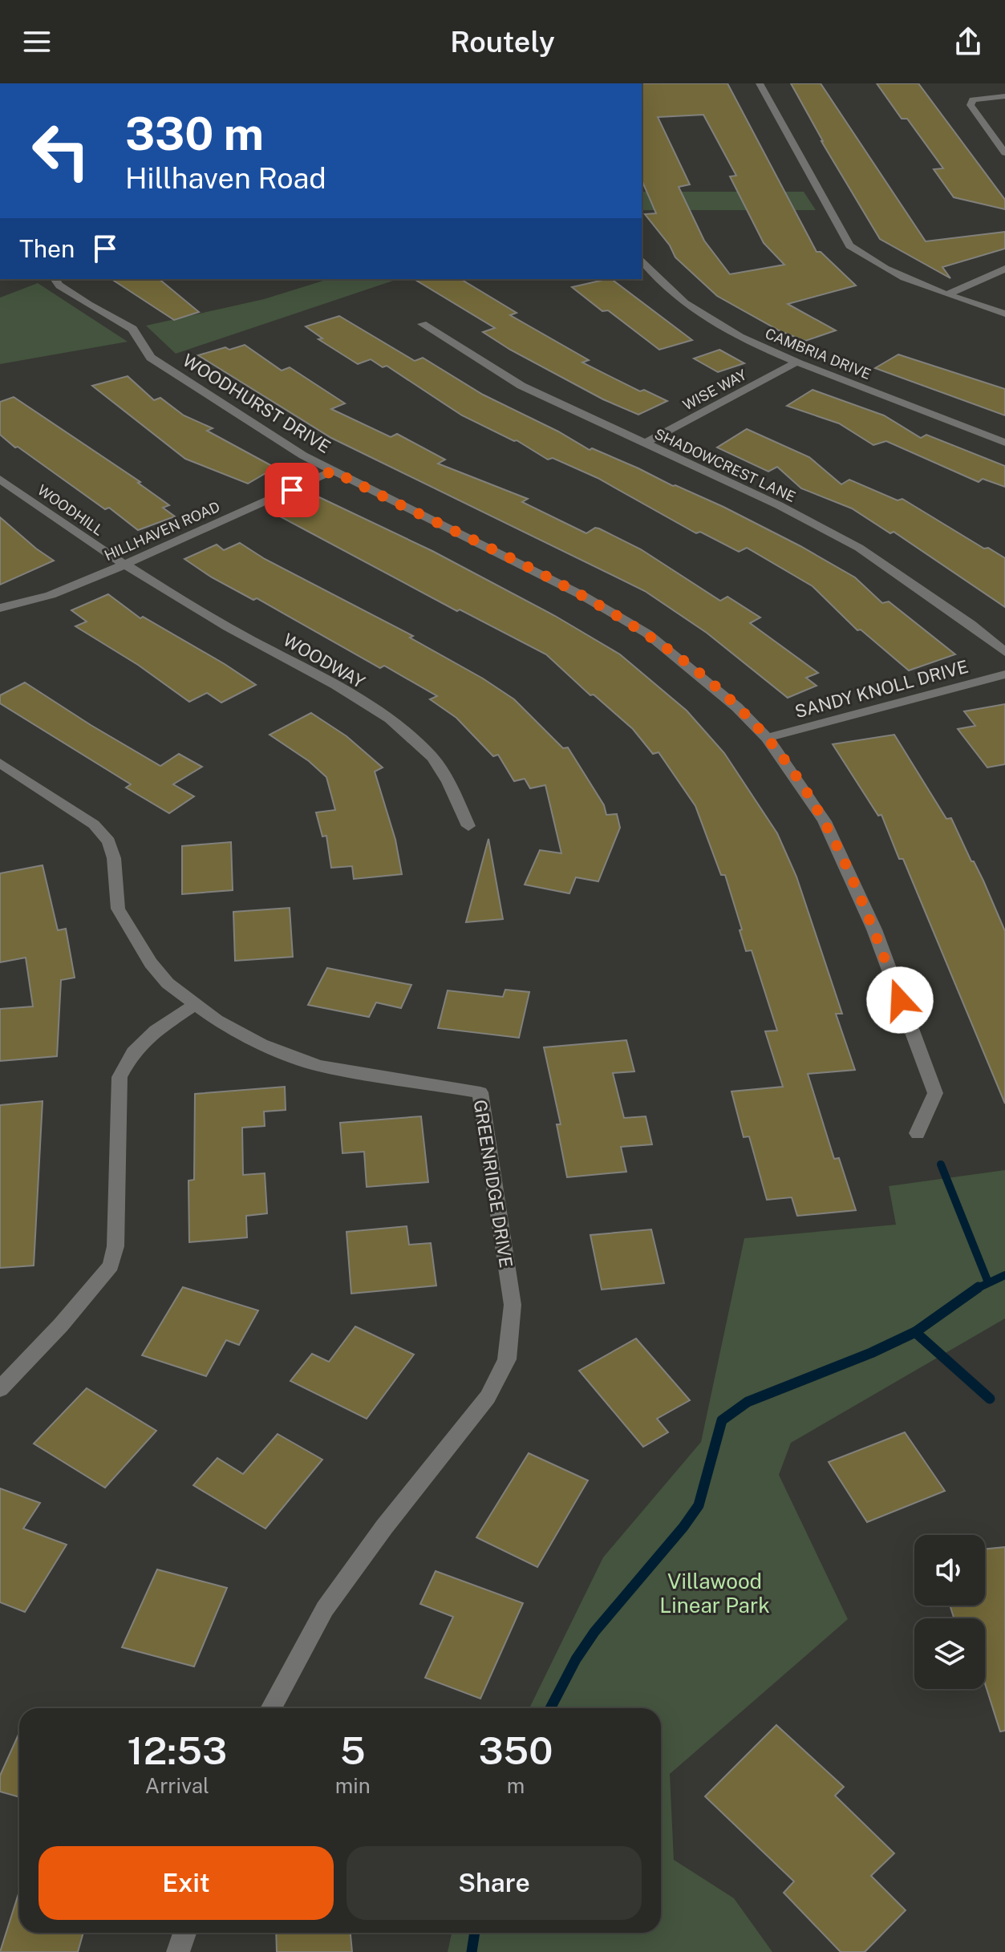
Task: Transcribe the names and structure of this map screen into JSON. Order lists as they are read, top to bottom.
{
  "streets": {
    "street": [
      "CAMBRIA DRIVE",
      "WISE WAY",
      "WOODHURST DRIVE",
      "SHADOWCREST LANE",
      "WOODHILL",
      "HILLHAVEN ROAD",
      "WOODWAY",
      "SANDY KNOLL DRIVE",
      "GREENRIDGE DRIVE"
    ]
  },
  "crossings": [
    ["CAMBRIA DRIVE", "WISE WAY"],
    ["WISE WAY", "SHADOWCREST LANE"],
    ["WOODHURST DRIVE", "HILLHAVEN ROAD"],
    ["WOODHURST DRIVE", "SANDY KNOLL DRIVE"],
    ["WOODHILL", "HILLHAVEN ROAD"],
    ["WOODHILL", "WOODWAY"],
    ["HILLHAVEN ROAD", "WOODWAY"]
  ],
  "parks": ["Villawood Linear Park"],
  "page": {
    "header": "Routely",
    "turn": ["330 m", "Hillhaven Road"],
    "then": "Then",
    "eta": [
      "12:53",
      "Arrival",
      "5",
      "min",
      "350",
      "m"
    ],
    "buttons": ["Exit", "Share"]
  }
}
